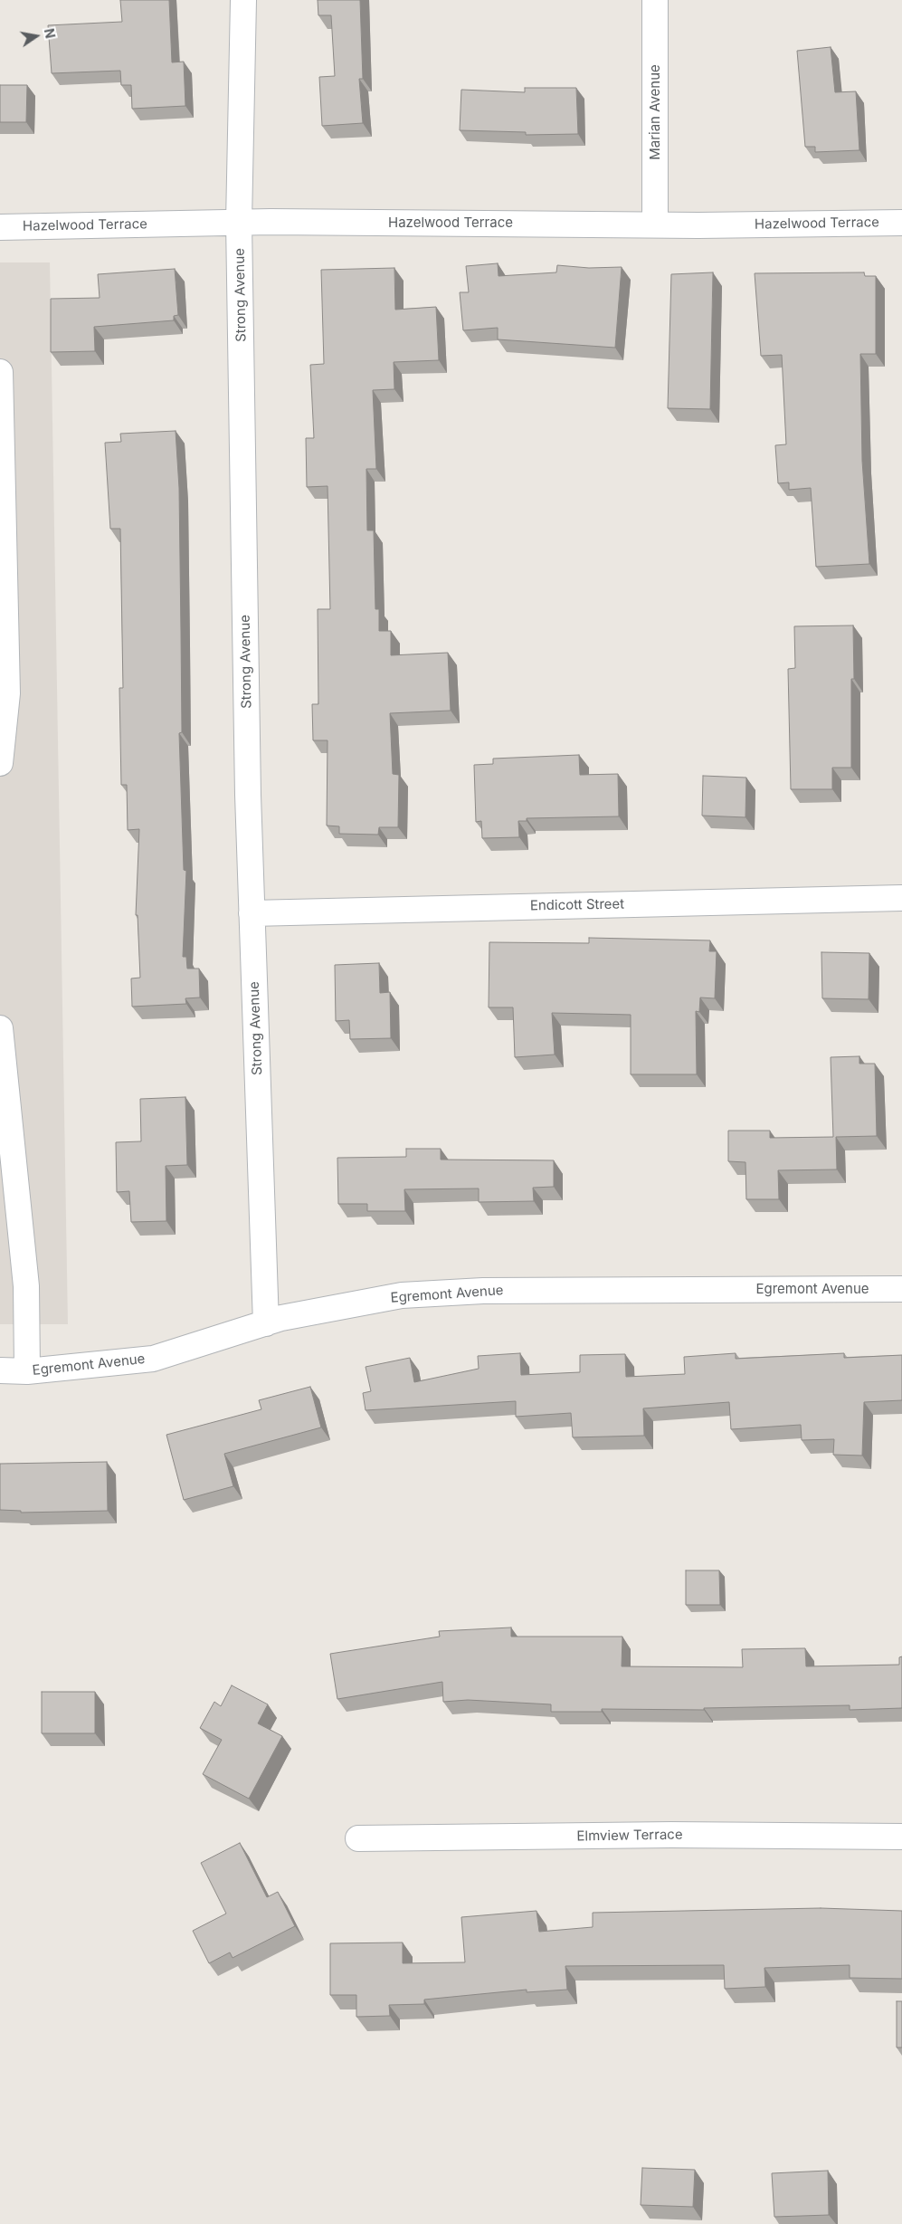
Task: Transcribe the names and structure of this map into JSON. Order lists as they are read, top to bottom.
{
  "streets": {
    "street": [
      "Marian Avenue",
      "Hazelwood Terrace",
      "Strong Avenue",
      "Endicott Street",
      "Egremont Avenue",
      "Elmview Terrace"
    ]
  },
  "crossings": [
    ["Marian Avenue", "Hazelwood Terrace"],
    ["Hazelwood Terrace", "Strong Avenue"],
    ["Strong Avenue", "Endicott Street"],
    ["Strong Avenue", "Egremont Avenue"]
  ],
  "north": "right"
}
